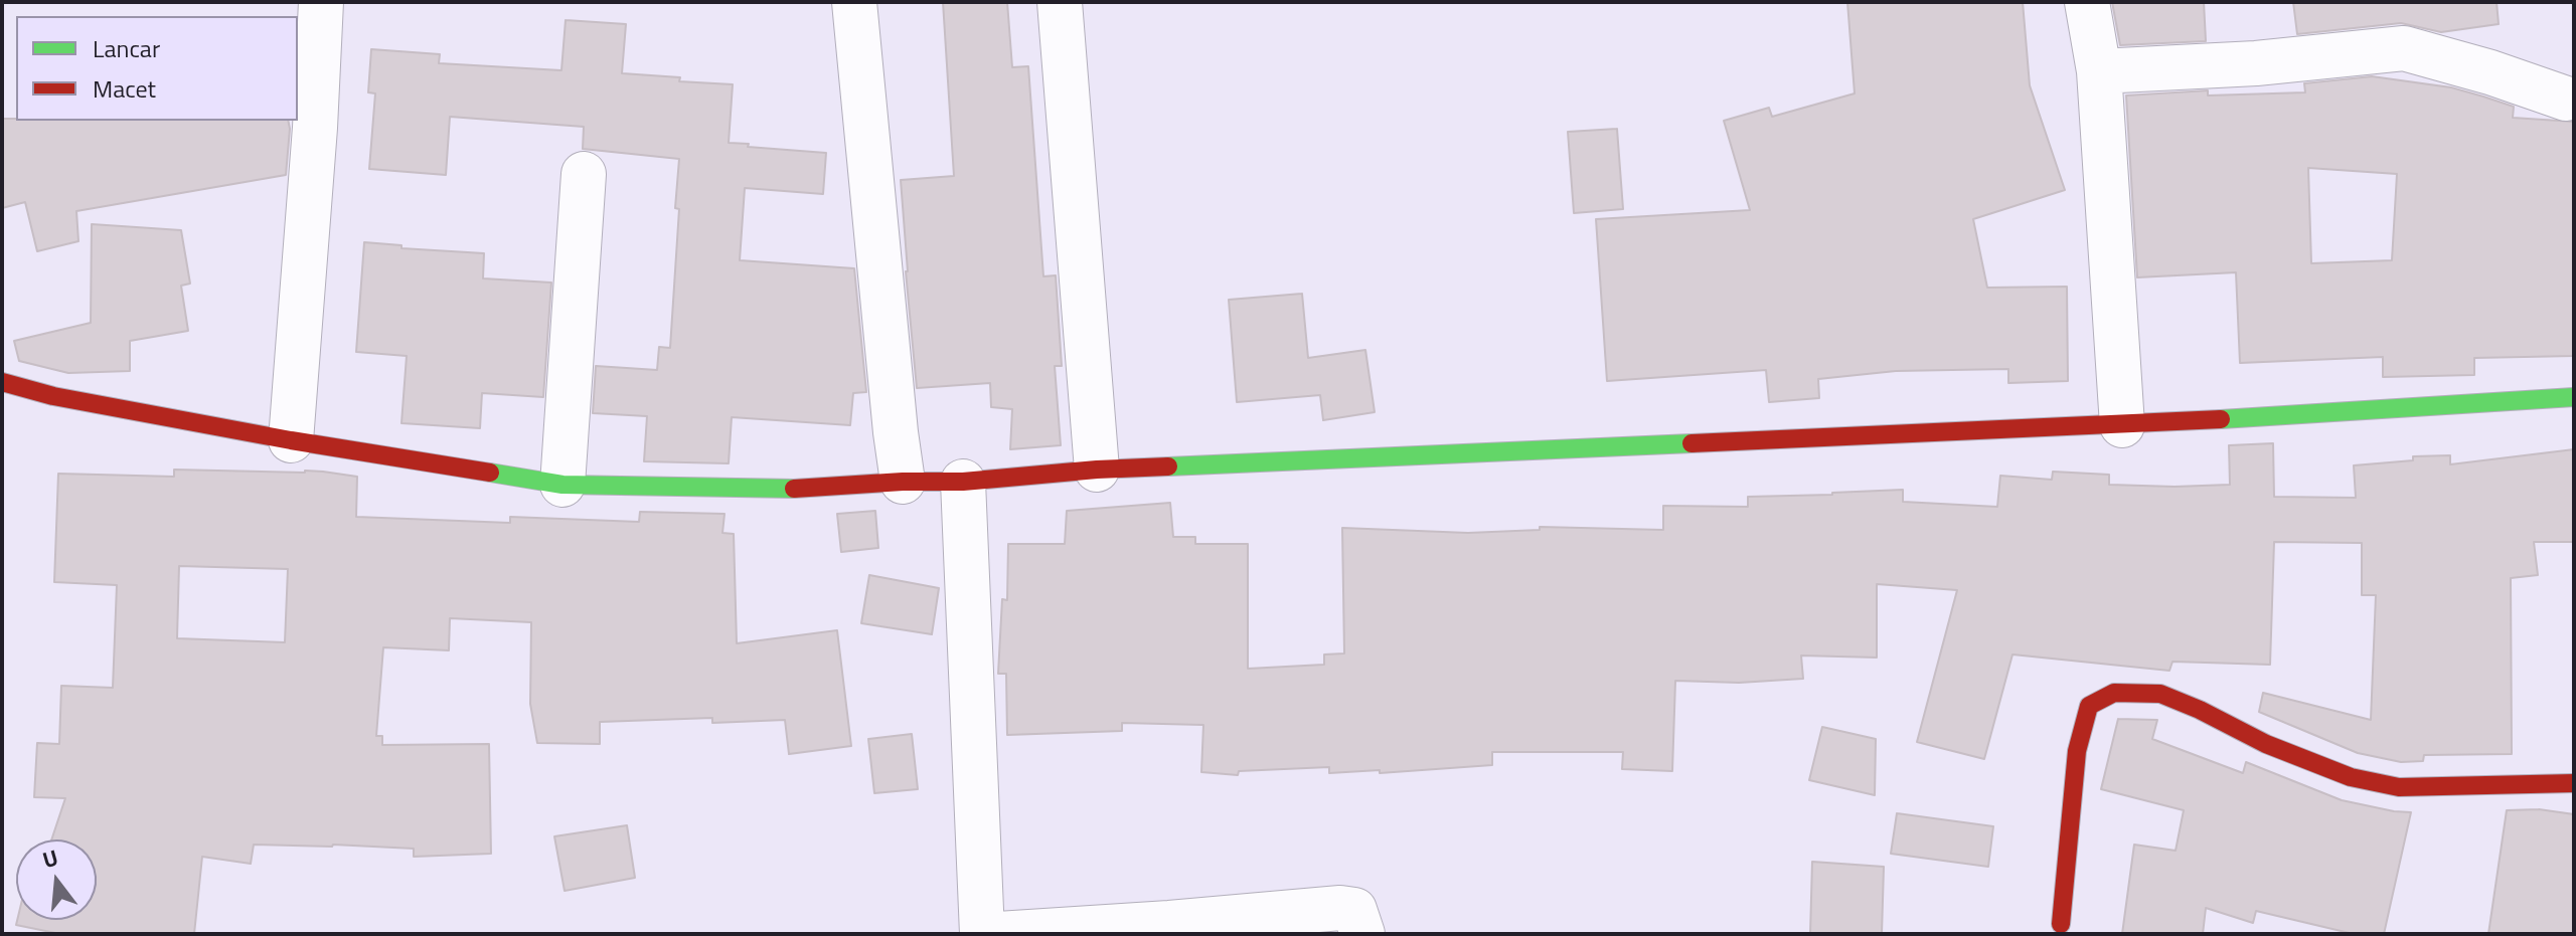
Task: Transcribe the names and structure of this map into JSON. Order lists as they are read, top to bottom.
{
  "legend": ["Lancar", "Macet"],
  "north": "top"
}
